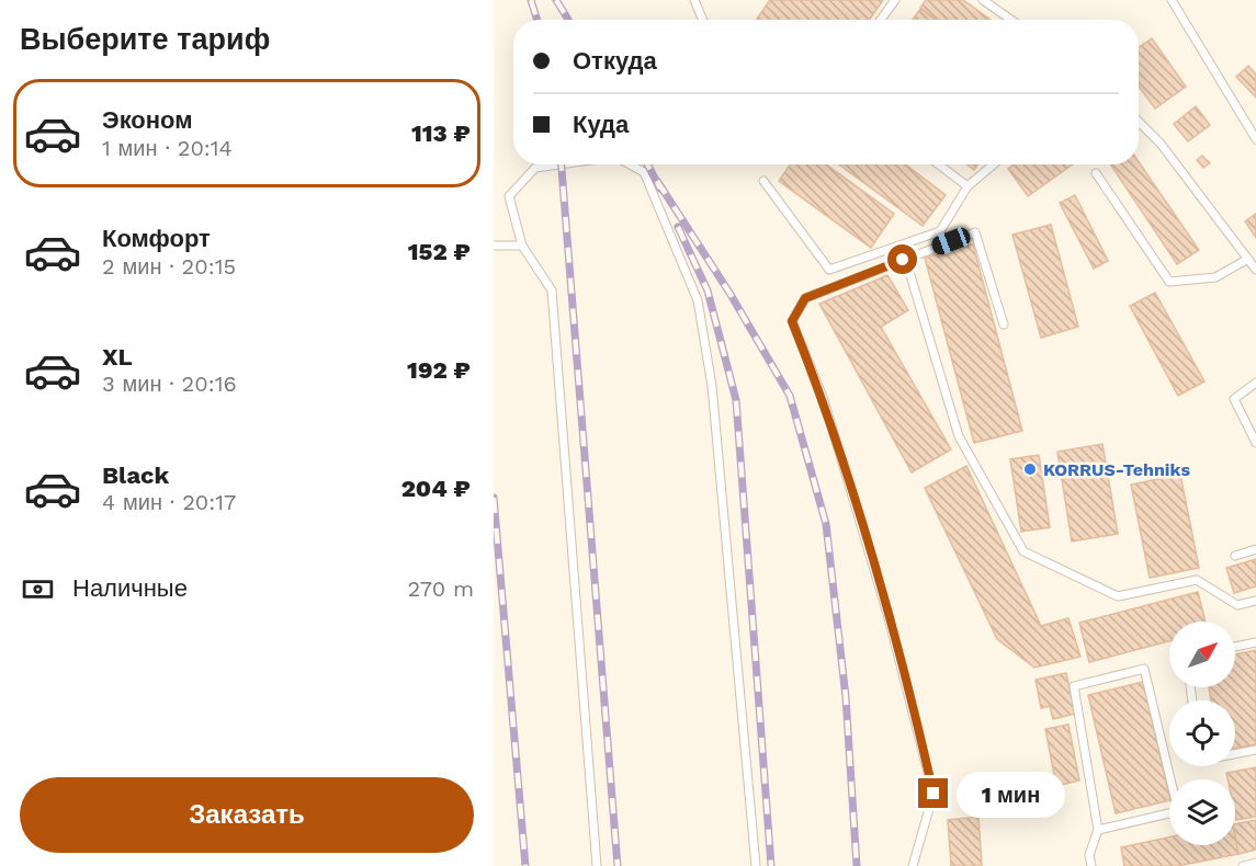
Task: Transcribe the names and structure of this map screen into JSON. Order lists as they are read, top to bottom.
{
  "places": ["KORRUS-Tehniks"],
  "north": "top right",
  "page": {
    "heading": "Выберите тариф",
    "banner": ["Откуда", "Куда"],
    "list": [
      {
        "name": "Эконом",
        "note": "1 мин · 20:14",
        "value": "113 ₽"
      },
      {
        "name": "Комфорт",
        "note": "2 мин · 20:15",
        "value": "152 ₽"
      },
      {
        "name": "XL",
        "note": "3 мин · 20:16",
        "value": "192 ₽"
      },
      {
        "name": "Black",
        "note": "4 мин · 20:17",
        "value": "204 ₽"
      }
    ],
    "pay": ["Наличные", "270 m"],
    "buttons": "Заказать",
    "bubble": "1 мин"
  }
}
